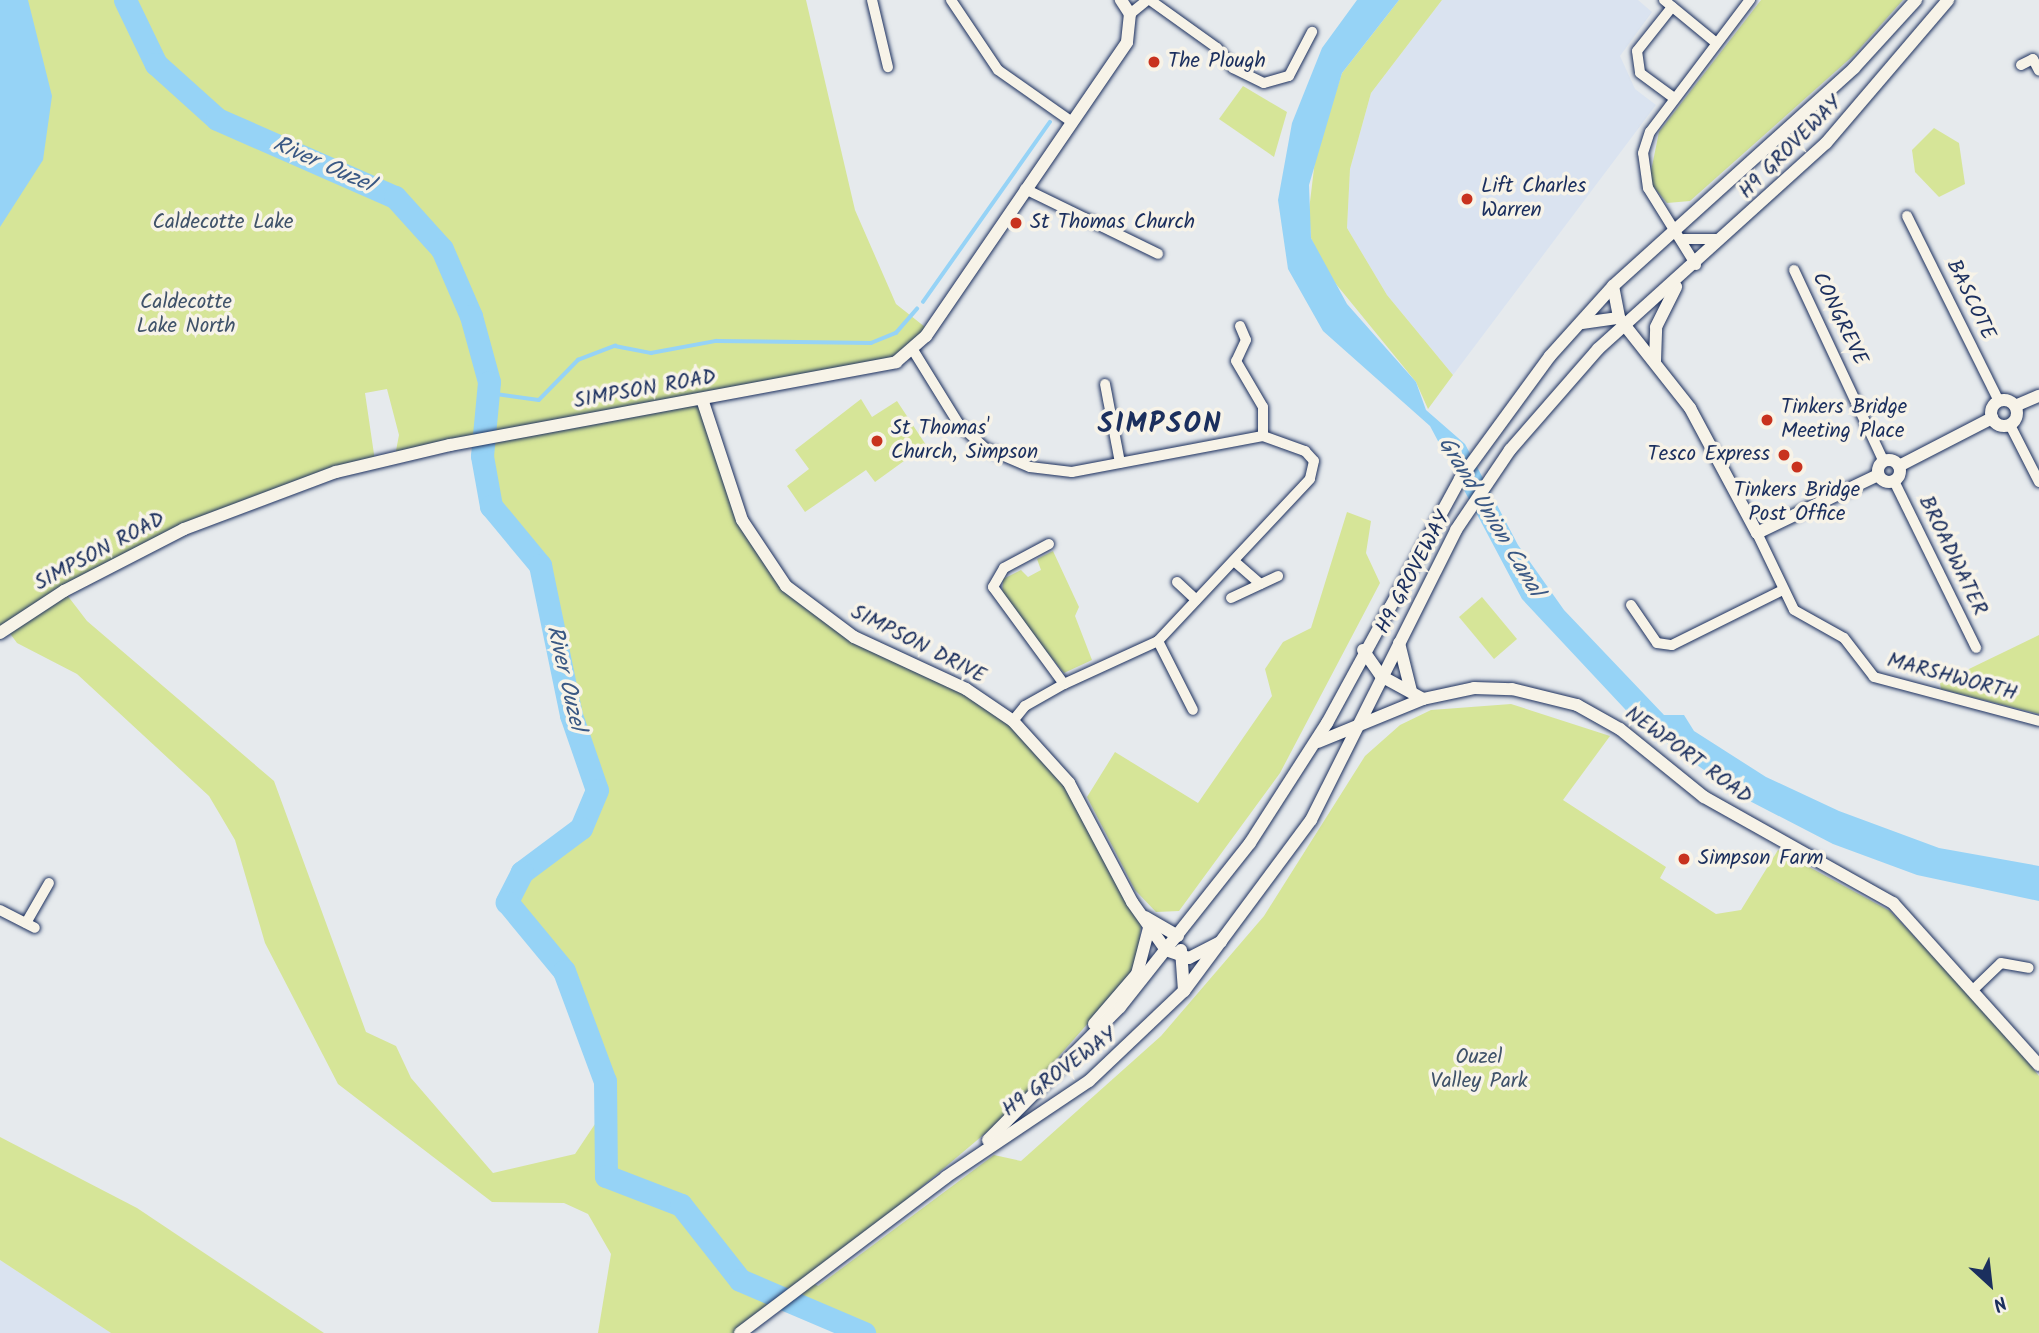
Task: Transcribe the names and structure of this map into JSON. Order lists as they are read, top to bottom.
{
  "streets": {
    "street": [
      "H9 GROVEWAY",
      "BASCOTE",
      "CONGREVE",
      "SIMPSON ROAD",
      "BROADWATER",
      "SIMPSON DRIVE",
      "MARSHWORTH",
      "NEWPORT ROAD"
    ]
  },
  "crossings": [
    ["H9 GROVEWAY", "SIMPSON DRIVE"],
    ["H9 GROVEWAY", "MARSHWORTH"],
    ["H9 GROVEWAY", "NEWPORT ROAD"],
    ["SIMPSON ROAD", "SIMPSON DRIVE"]
  ],
  "districts": ["SIMPSON"],
  "water": ["River Ouzel", "Grand Union Canal"],
  "parks": ["Caldecotte Lake", "Caldecotte Lake North", "Ouzel Valley Park"],
  "places": [
    "The Plough",
    "Lift Charles Warren",
    "St Thomas Church",
    "Tinkers Bridge Meeting Place",
    "St Thomas' Church, Simpson",
    "Tesco Express",
    "Tinkers Bridge Post Office",
    "Simpson Farm"
  ],
  "north": "bottom right"
}
